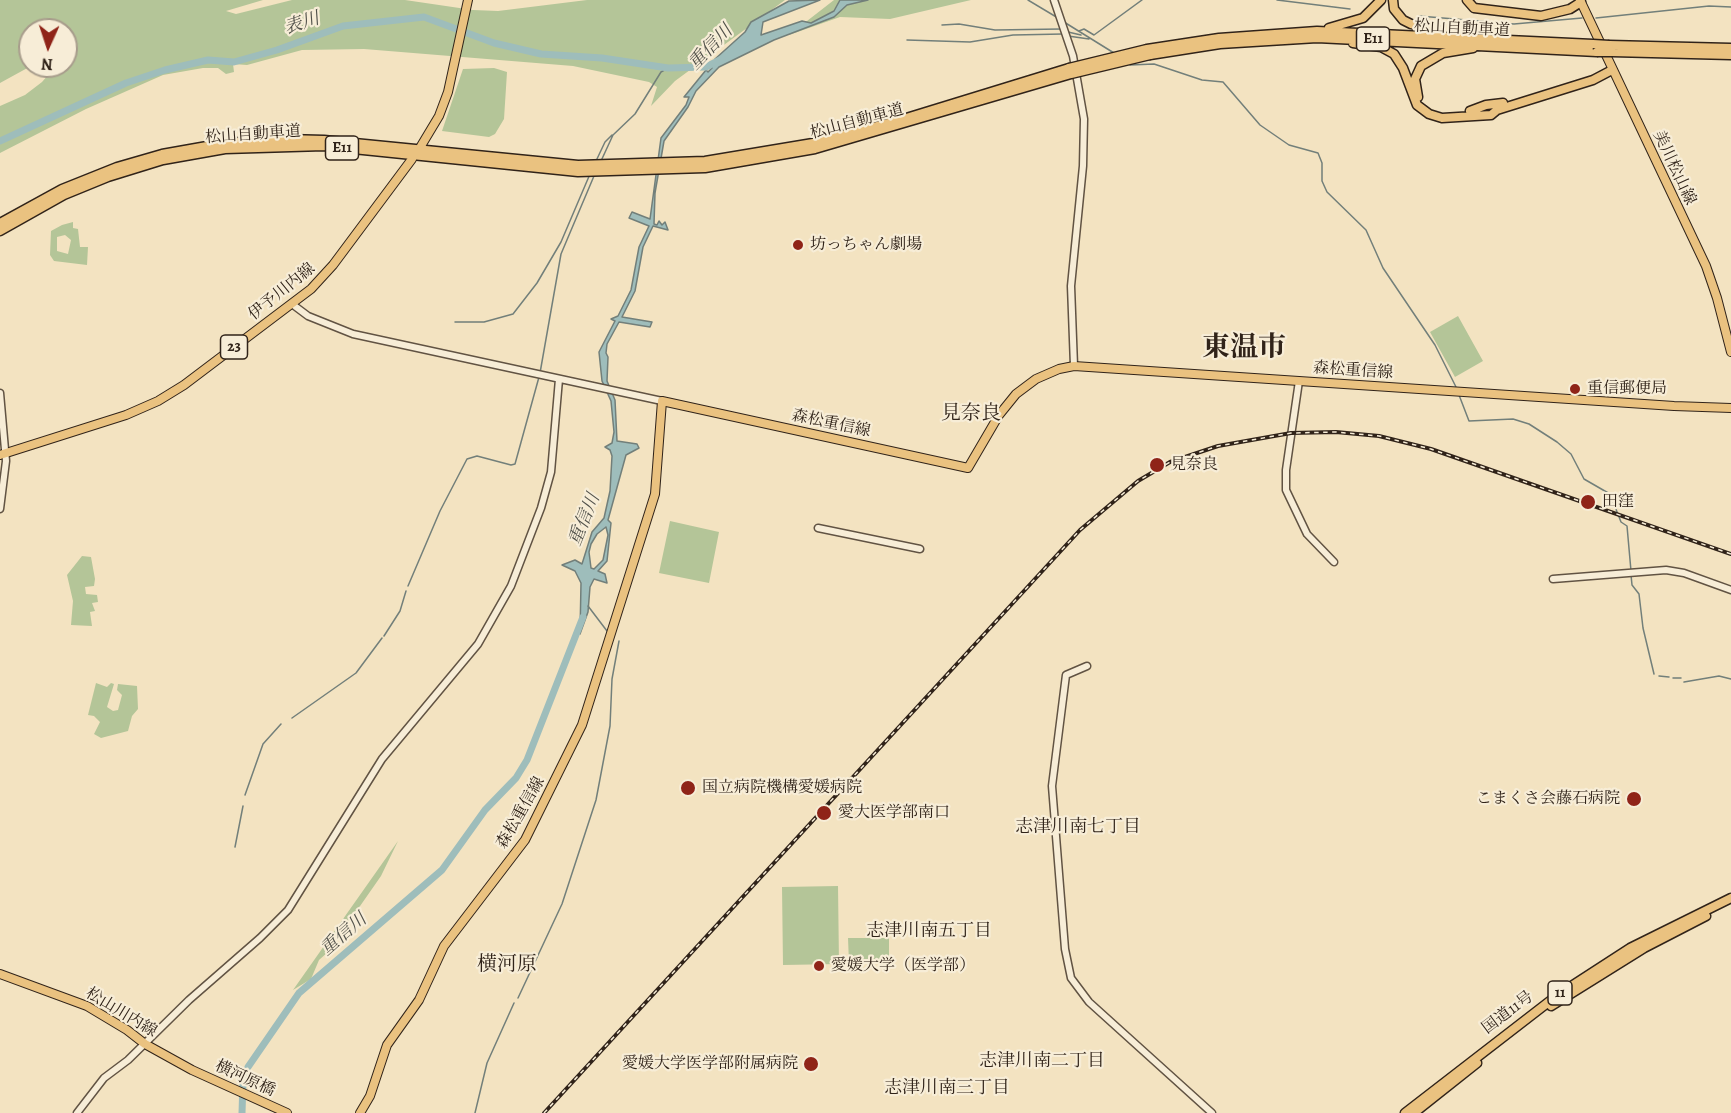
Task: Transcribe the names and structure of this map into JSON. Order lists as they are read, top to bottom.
{
  "streets": {
    "highway": [
      "松山自動車道",
      "E11",
      "11",
      "国道11号"
    ],
    "main road": [
      "美川松山線",
      "伊予川内線",
      "23",
      "森松重信線",
      "松山川内線",
      "横河原橋"
    ]
  },
  "crossings": [
    ["松山川内線", "横河原橋"]
  ],
  "districts": [
    "東温市",
    "見奈良",
    "志津川南七丁目",
    "志津川南五丁目",
    "横河原",
    "志津川南二丁目",
    "志津川南三丁目"
  ],
  "water": ["表川", "重信川"],
  "places": [
    "坊っちゃん劇場",
    "重信郵便局",
    "見奈良",
    "田窪",
    "国立病院機構愛媛病院",
    "こまくさ会藤石病院",
    "愛大医学部南口",
    "愛媛大学（医学部）",
    "愛媛大学医学部附属病院"
  ],
  "north": "bottom"
}
